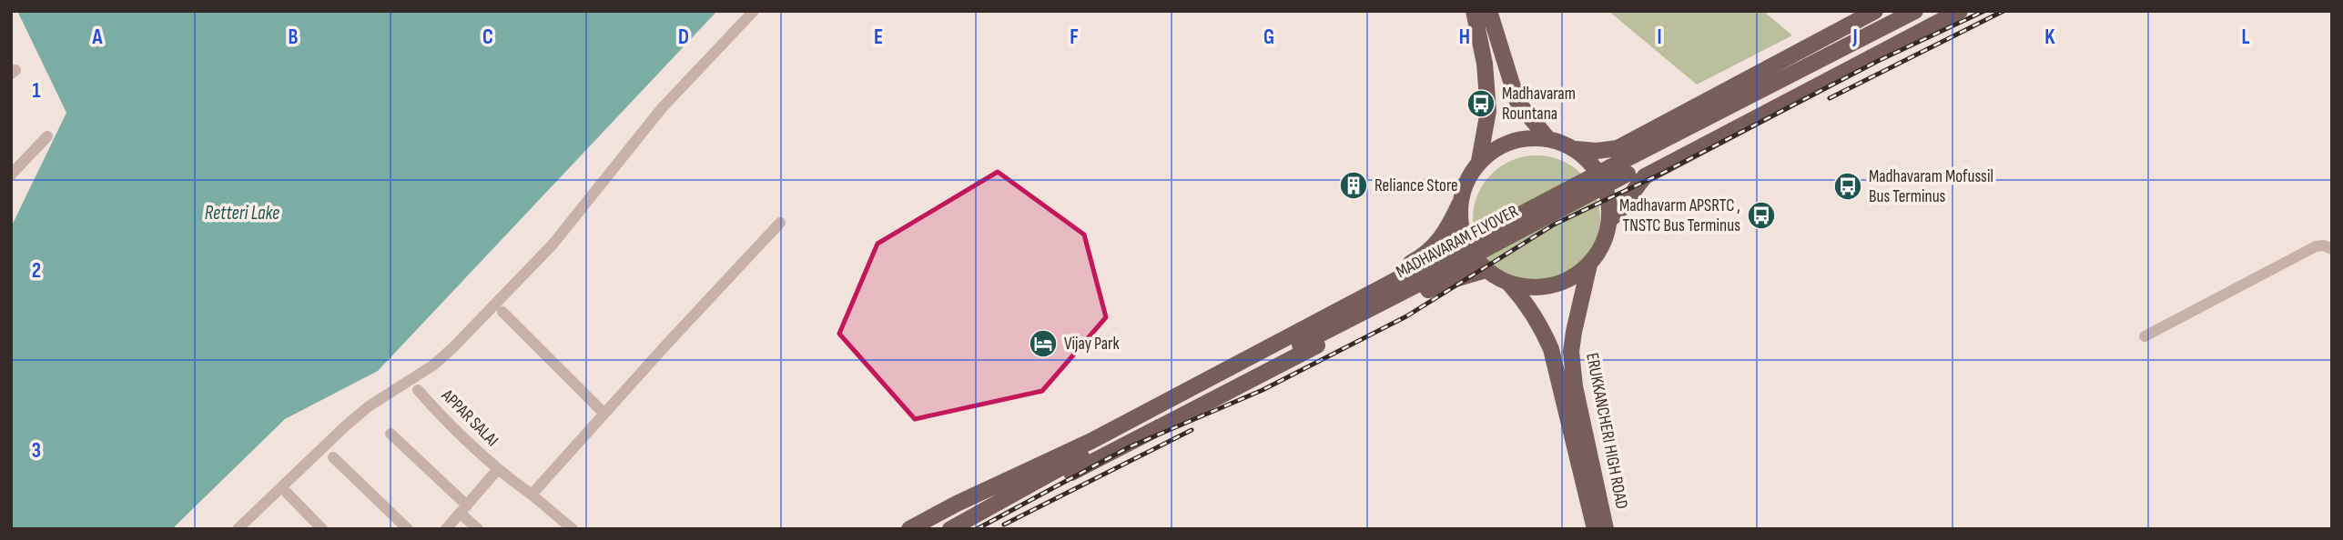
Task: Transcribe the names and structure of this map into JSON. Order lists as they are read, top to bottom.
{
  "streets": {
    "main road": ["MADHAVARAM FLYOVER", "ERUKKANCHERI HIGH ROAD"],
    "street": ["APPAR SALAI"]
  },
  "water": ["Retteri Lake"],
  "places": {
    "bus stop": ["Madhavaram Rountana", "Madhavaram Mofussil Bus Terminus", "Madhavarm APSRTC , TNSTC Bus Terminus"],
    "building": ["Reliance Store"],
    "hotel": ["Vijay Park"]
  },
  "grid": {
    "columns": [
      "A",
      "B",
      "C",
      "D",
      "E",
      "F",
      "G",
      "H",
      "I",
      "J",
      "K",
      "L"
    ],
    "rows": ["1", "2", "3"]
  }
}
